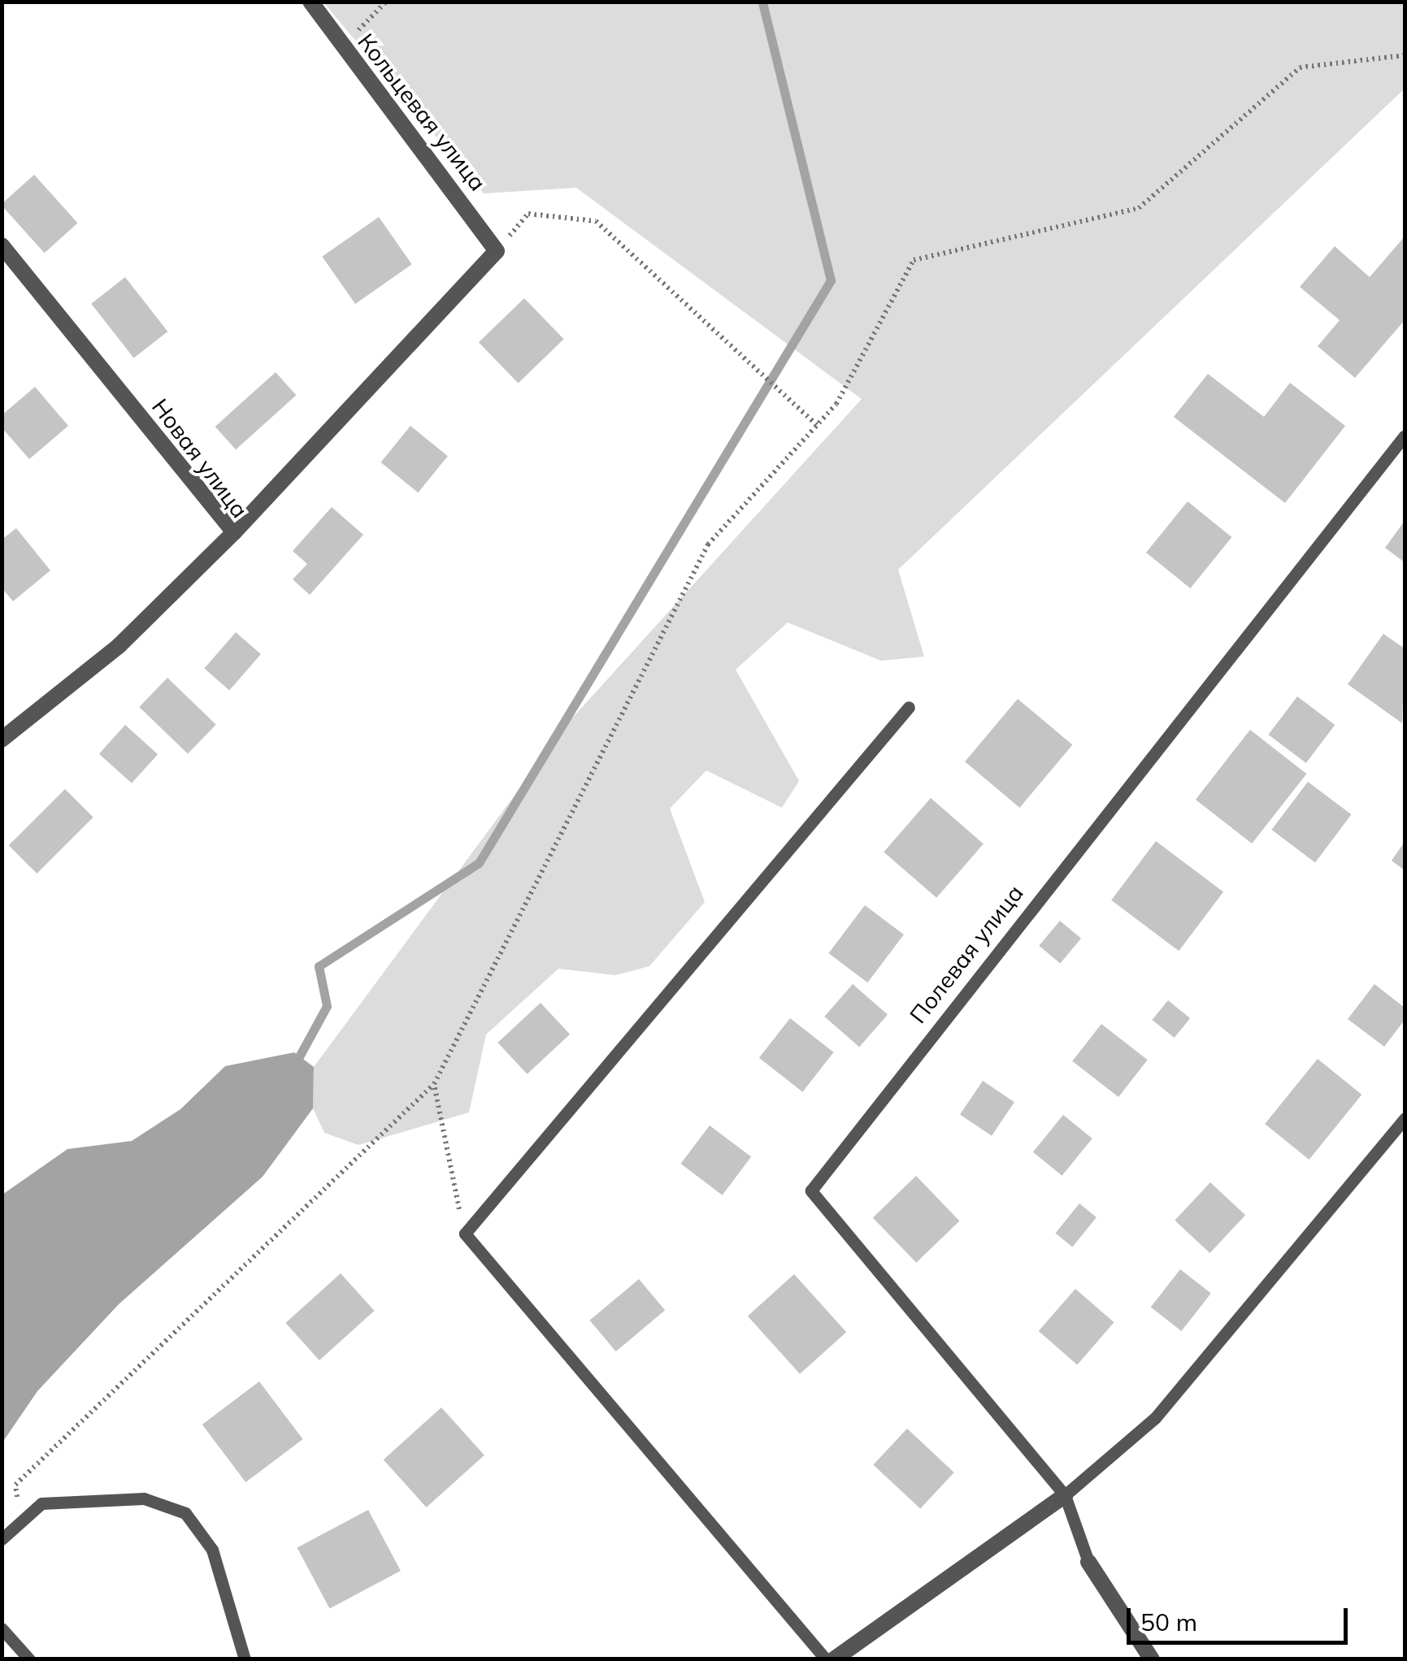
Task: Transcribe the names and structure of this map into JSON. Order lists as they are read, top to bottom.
{
  "streets": {
    "street": ["Кольцевая улица", "Новая улица"],
    "lane": ["Полевая улица"]
  },
  "scale_bar": "50 m"
}
